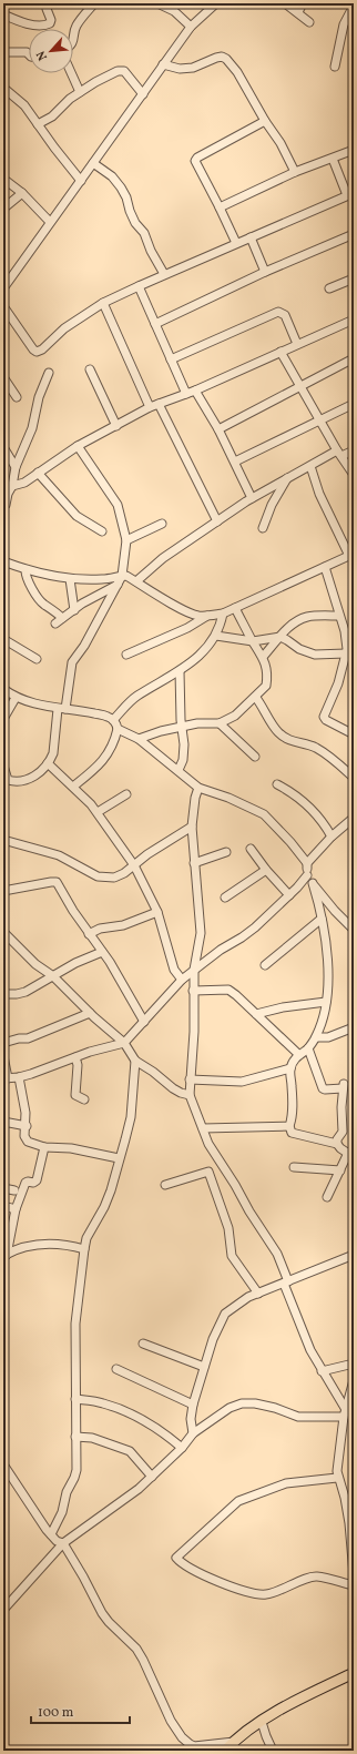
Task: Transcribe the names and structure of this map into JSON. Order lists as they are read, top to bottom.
{
  "scale_bar": "100 m",
  "north": "bottom left"
}
